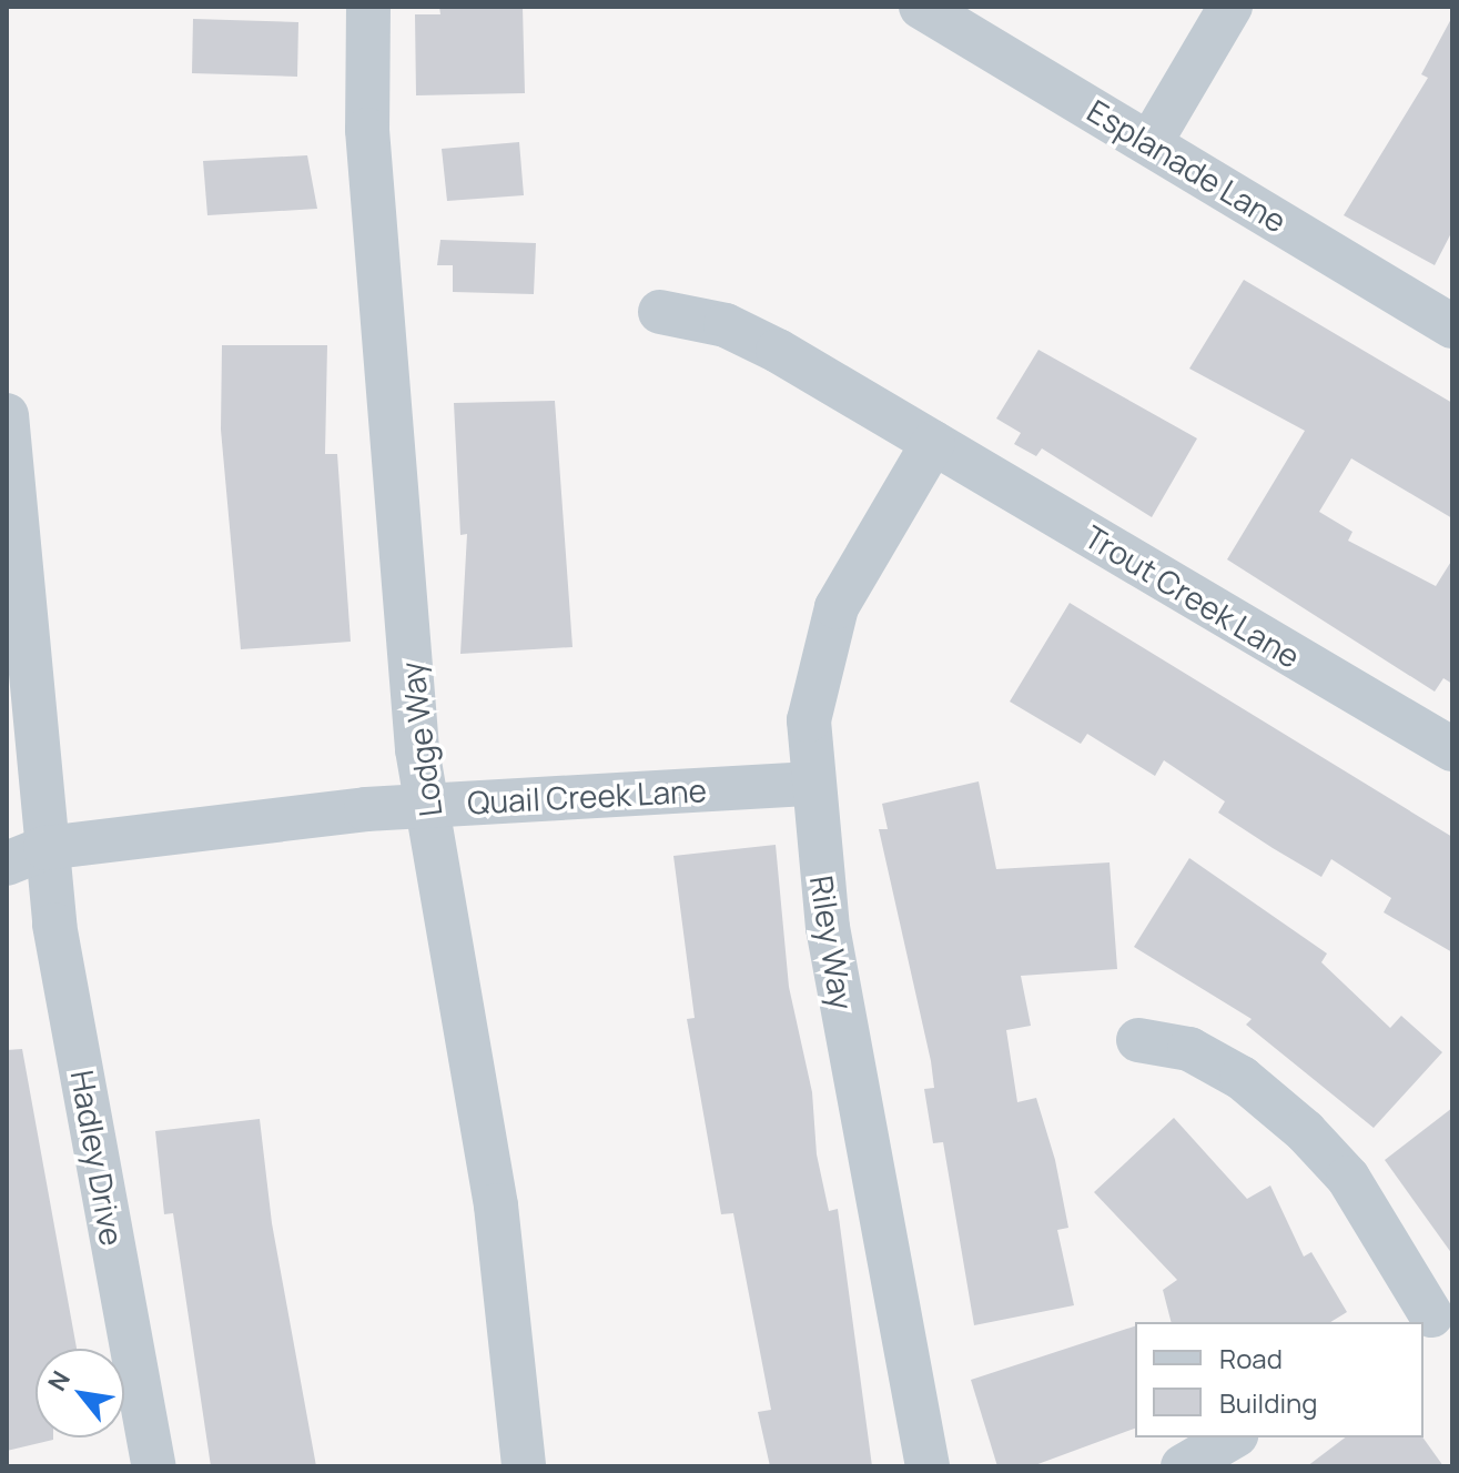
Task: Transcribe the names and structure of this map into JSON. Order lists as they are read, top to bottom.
{
  "streets": {
    "street": [
      "Esplanade Lane",
      "Trout Creek Lane",
      "Lodge Way",
      "Quail Creek Lane",
      "Riley Way",
      "Hadley Drive"
    ]
  },
  "crossings": [
    ["Trout Creek Lane", "Riley Way"],
    ["Lodge Way", "Quail Creek Lane"],
    ["Quail Creek Lane", "Riley Way"],
    ["Quail Creek Lane", "Hadley Drive"]
  ],
  "legend": ["Road", "Building"],
  "north": "top left"
}
